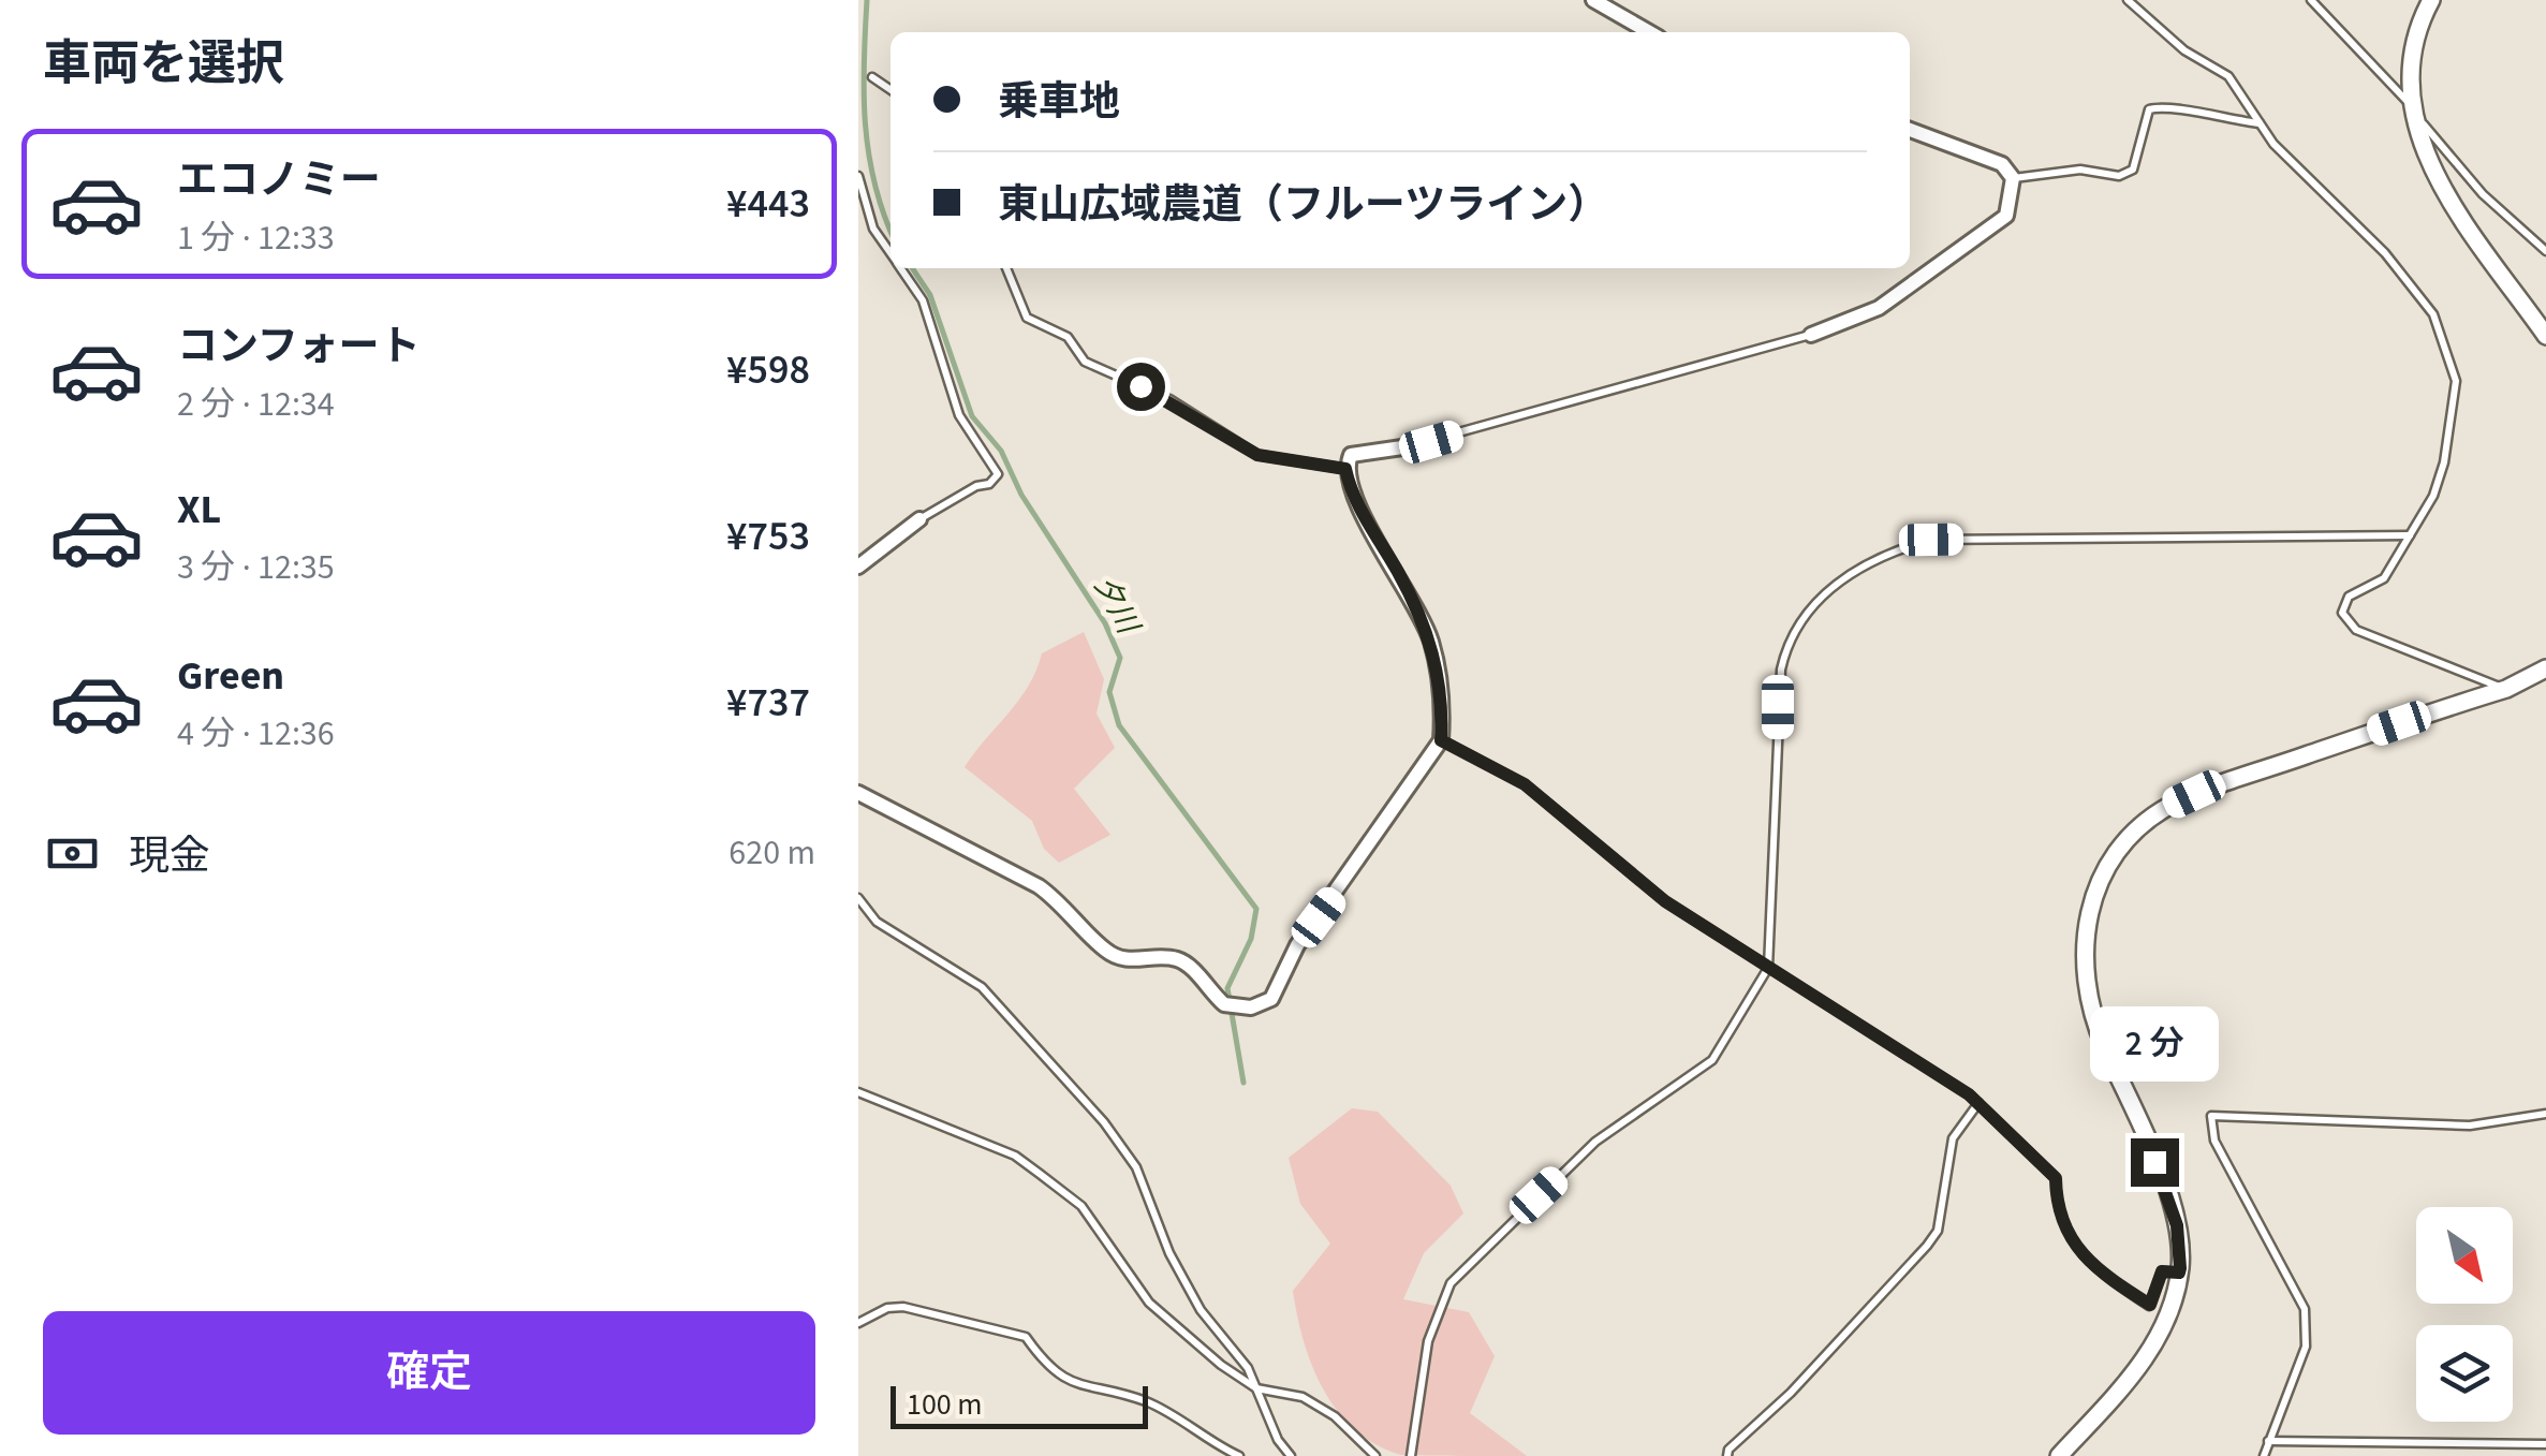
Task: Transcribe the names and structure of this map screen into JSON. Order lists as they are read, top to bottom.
{
  "water": ["夕川"],
  "scale_bar": "100 m",
  "north": "bottom right",
  "page": {
    "heading": "車両を選択",
    "banner": ["乗車地", "東山広域農道（フルーツライン）"],
    "list": [
      {
        "name": "エコノミー",
        "note": "1 分 · 12:33",
        "value": "¥443"
      },
      {
        "name": "コンフォート",
        "note": "2 分 · 12:34",
        "value": "¥598"
      },
      {
        "name": "XL",
        "note": "3 分 · 12:35",
        "value": "¥753"
      },
      {
        "name": "Green",
        "note": "4 分 · 12:36",
        "value": "¥737"
      }
    ],
    "pay": ["現金", "620 m"],
    "bubble": "2 分",
    "buttons": "確定",
    "scale": "100 m"
  }
}
